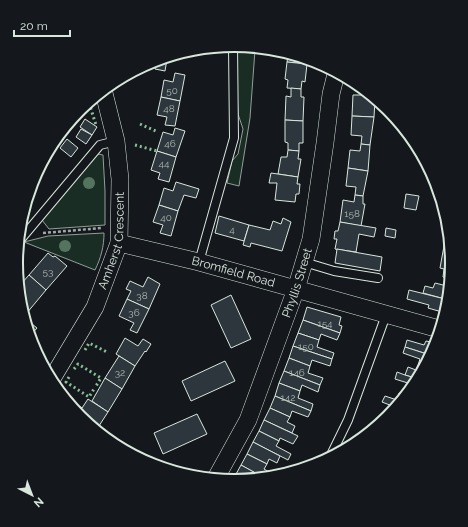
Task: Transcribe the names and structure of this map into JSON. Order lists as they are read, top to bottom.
{
  "streets": {
    "street": ["Amherst Crescent", "Bromfield Road", "Phyllis Street"]
  },
  "crossings": [
    ["Amherst Crescent", "Bromfield Road"],
    ["Bromfield Road", "Phyllis Street"]
  ],
  "house_numbers": [
    "50",
    "48",
    "46",
    "44",
    "158",
    "40",
    "4",
    "53",
    "38",
    "36",
    "154",
    "150",
    "32",
    "146",
    "142"
  ],
  "scale_bar": "20 m",
  "north": "bottom right"
}
